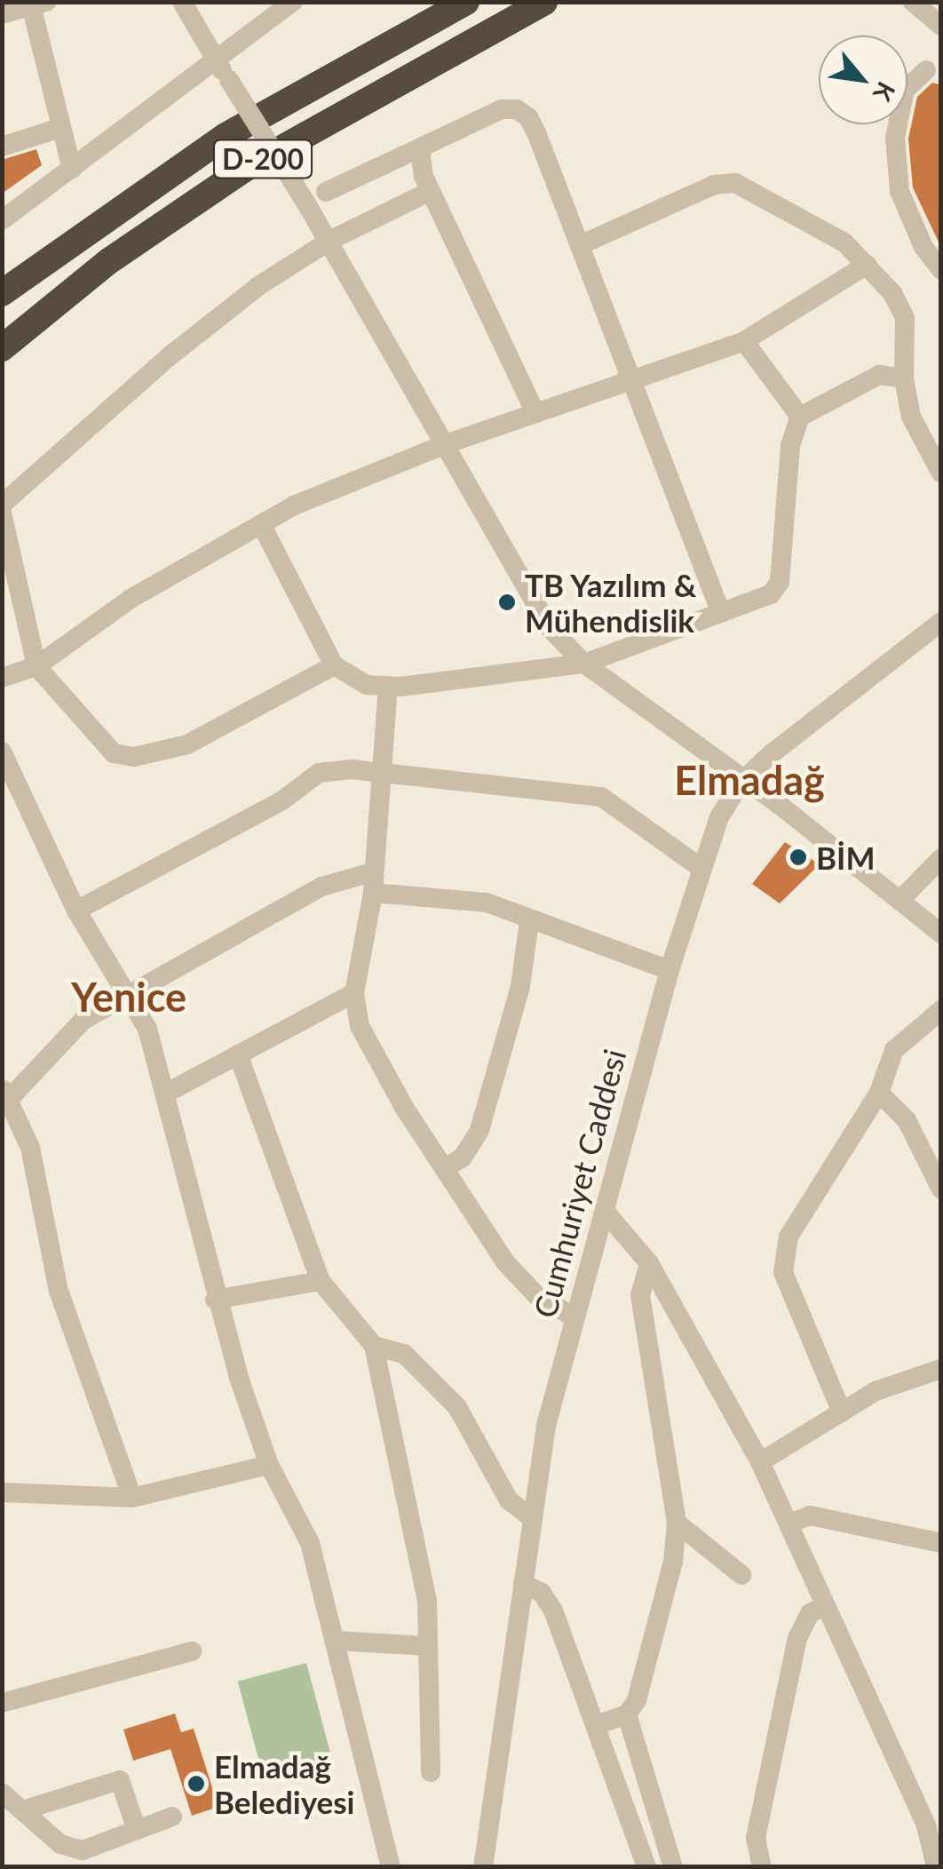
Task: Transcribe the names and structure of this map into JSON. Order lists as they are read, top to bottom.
{
  "streets": {
    "highway": ["D-200"],
    "street": ["Cumhuriyet Caddesi"]
  },
  "districts": ["Elmadağ", "Yenice"],
  "places": ["TB Yazılım & Mühendislik", "BİM", "Elmadağ Belediyesi"],
  "north": "bottom right"
}
